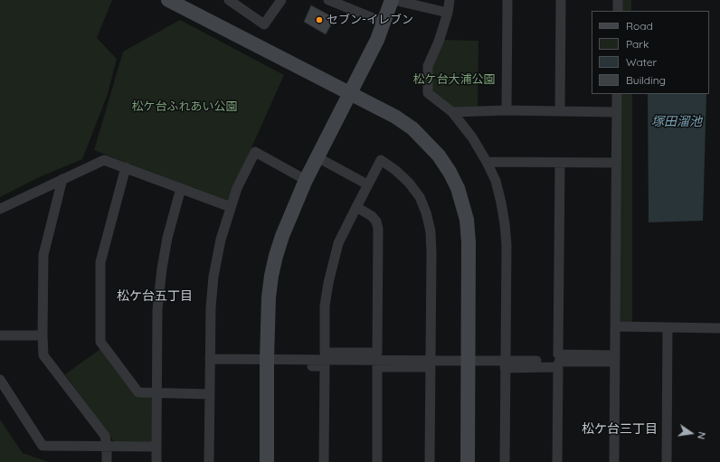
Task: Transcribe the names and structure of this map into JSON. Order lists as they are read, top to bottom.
{
  "districts": ["松ケ台五丁目", "松ケ台三丁目"],
  "water": ["塚田溜池"],
  "parks": ["松ケ台大浦公園", "松ケ台ふれあい公園"],
  "places": ["セブン-イレブン"],
  "legend": [
    "Road",
    "Park",
    "Water",
    "Building"
  ],
  "north": "right"
}
